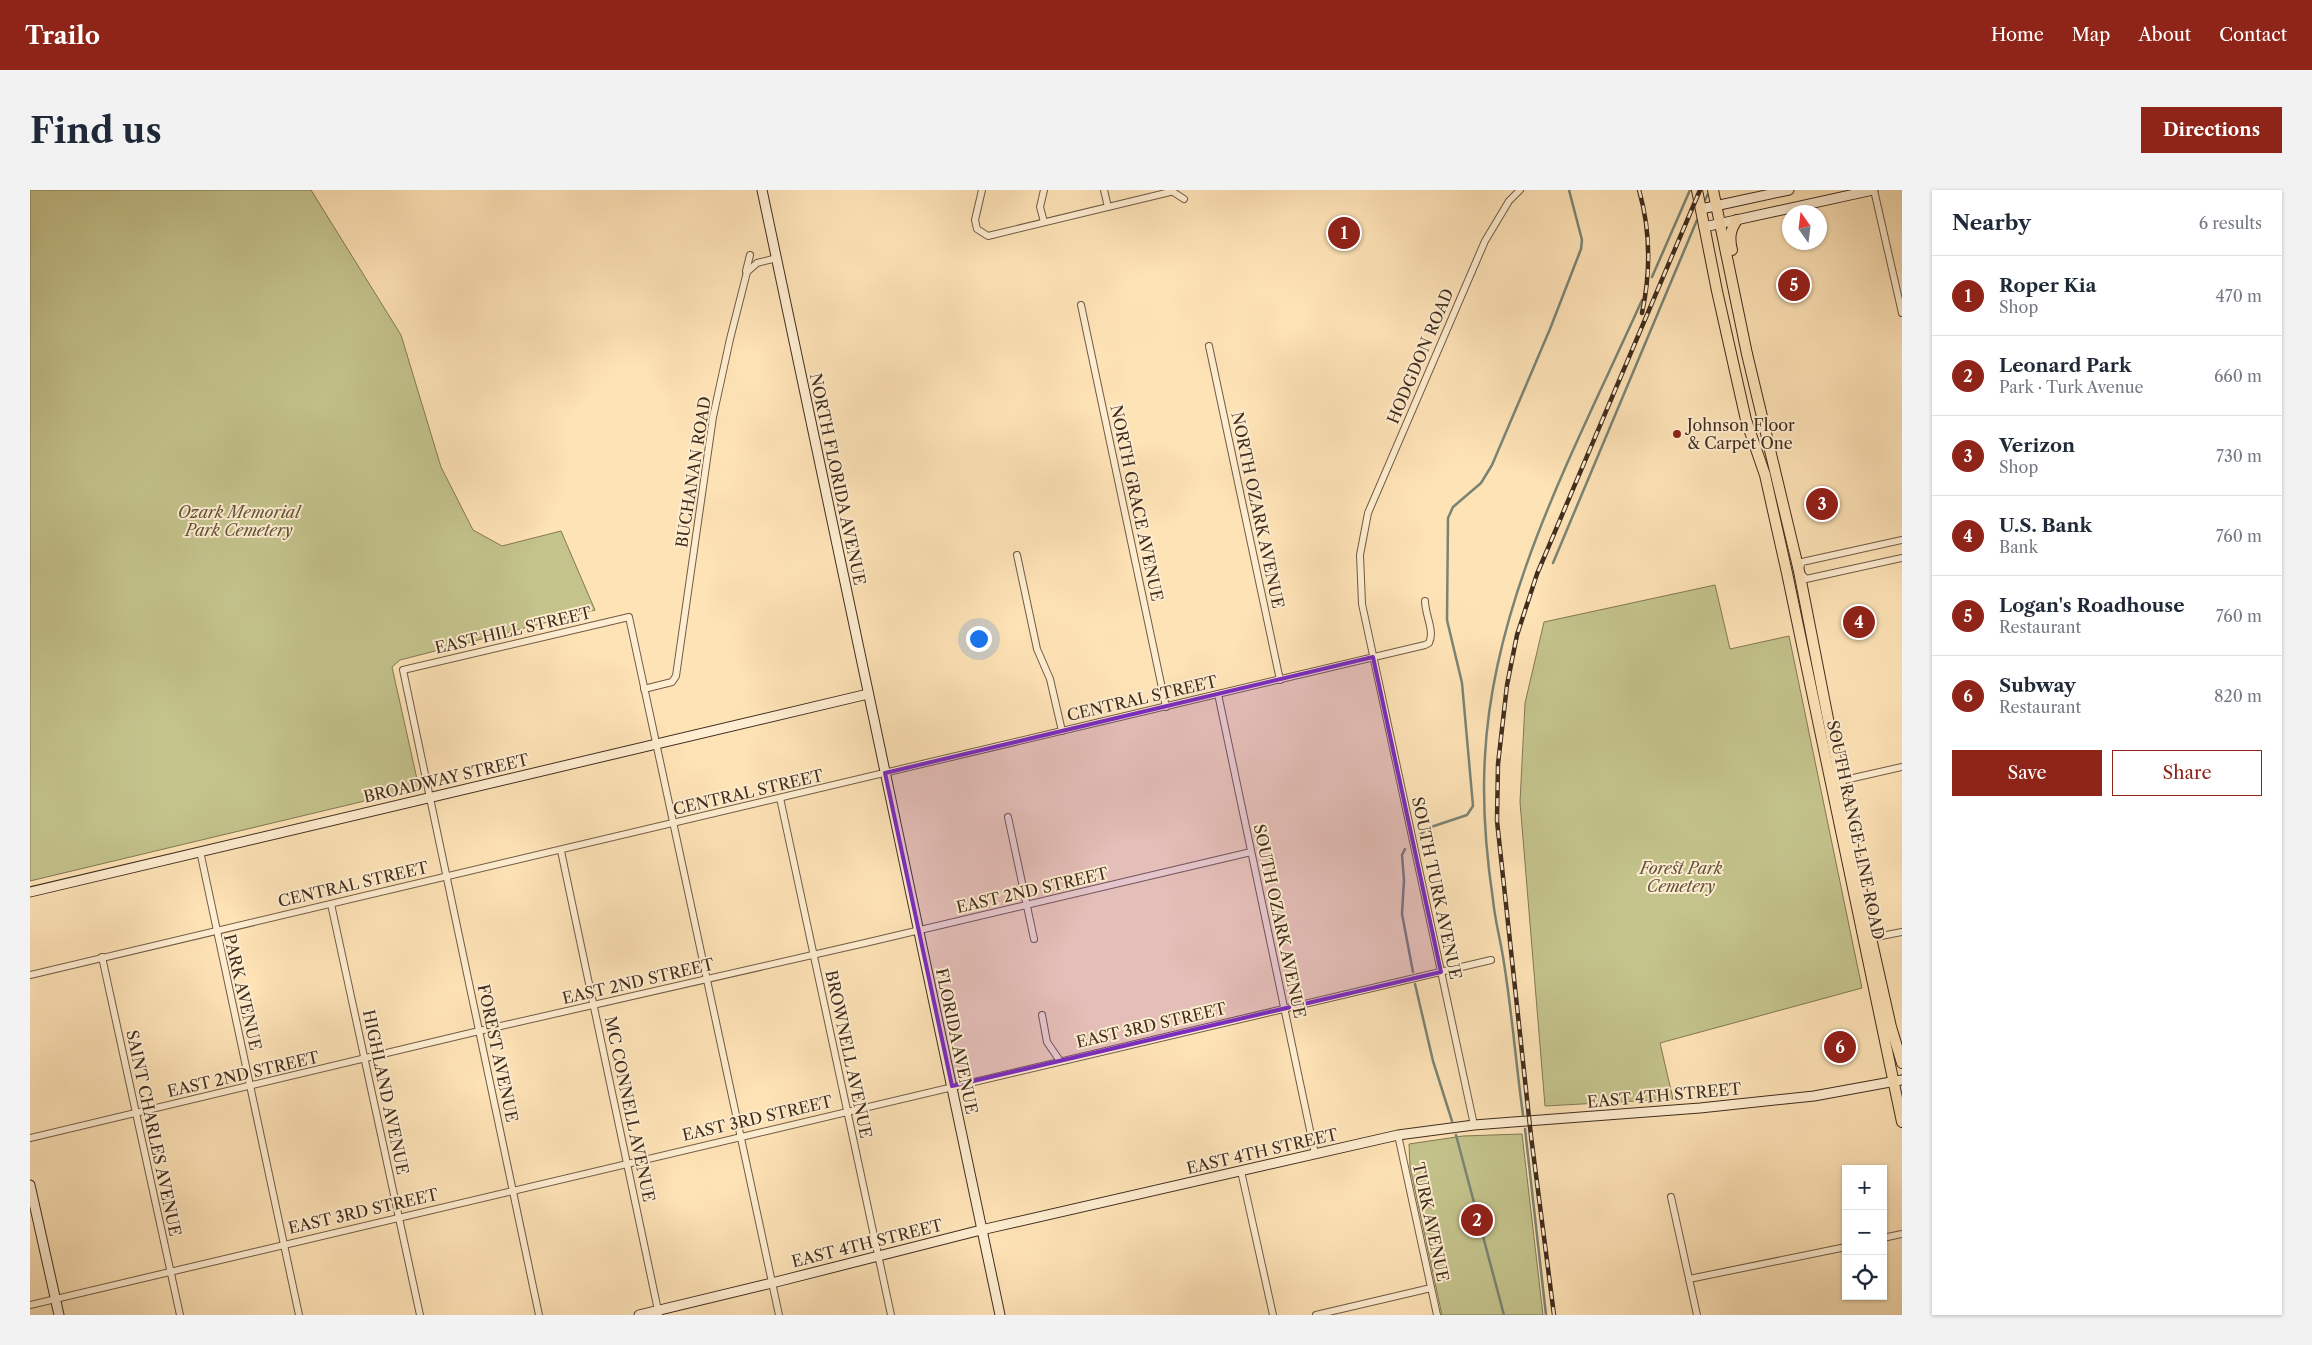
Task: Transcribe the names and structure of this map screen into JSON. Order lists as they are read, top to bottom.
{
  "streets": {
    "main road": ["SOUTH RANGE LINE ROAD"],
    "street": [
      "HODGDON ROAD",
      "BUCHANAN ROAD",
      "NORTH FLORIDA AVENUE",
      "NORTH GRACE AVENUE",
      "NORTH OZARK AVENUE",
      "EAST HILL STREET",
      "CENTRAL STREET",
      "BROADWAY STREET",
      "SOUTH TURK AVENUE",
      "EAST 2ND STREET",
      "SOUTH OZARK AVENUE",
      "PARK AVENUE",
      "EAST 3RD STREET",
      "FLORIDA AVENUE",
      "FOREST AVENUE",
      "BROWNELL AVENUE",
      "HIGHLAND AVENUE",
      "EAST 4TH STREET",
      "MC CONNELL AVENUE",
      "SAINT CHARLES AVENUE",
      "TURK AVENUE"
    ]
  },
  "crossings": [
    ["HODGDON ROAD", "CENTRAL STREET"],
    ["HODGDON ROAD", "SOUTH TURK AVENUE"],
    ["BUCHANAN ROAD", "EAST HILL STREET"],
    ["NORTH FLORIDA AVENUE", "CENTRAL STREET"],
    ["NORTH FLORIDA AVENUE", "BROADWAY STREET"],
    ["NORTH FLORIDA AVENUE", "FLORIDA AVENUE"],
    ["NORTH GRACE AVENUE", "CENTRAL STREET"],
    ["NORTH OZARK AVENUE", "CENTRAL STREET"],
    ["EAST HILL STREET", "FOREST AVENUE"],
    ["CENTRAL STREET", "SOUTH TURK AVENUE"],
    ["CENTRAL STREET", "SOUTH OZARK AVENUE"],
    ["CENTRAL STREET", "PARK AVENUE"],
    ["CENTRAL STREET", "FLORIDA AVENUE"],
    ["CENTRAL STREET", "FOREST AVENUE"],
    ["CENTRAL STREET", "BROWNELL AVENUE"],
    ["CENTRAL STREET", "HIGHLAND AVENUE"],
    ["CENTRAL STREET", "MC CONNELL AVENUE"],
    ["CENTRAL STREET", "SAINT CHARLES AVENUE"],
    ["BROADWAY STREET", "PARK AVENUE"],
    ["BROADWAY STREET", "FOREST AVENUE"],
    ["SOUTH RANGE LINE ROAD", "EAST 4TH STREET"],
    ["SOUTH TURK AVENUE", "EAST 3RD STREET"],
    ["SOUTH TURK AVENUE", "EAST 4TH STREET"],
    ["EAST 2ND STREET", "SOUTH OZARK AVENUE"],
    ["EAST 2ND STREET", "PARK AVENUE"],
    ["EAST 2ND STREET", "FLORIDA AVENUE"],
    ["EAST 2ND STREET", "FOREST AVENUE"],
    ["EAST 2ND STREET", "BROWNELL AVENUE"],
    ["EAST 2ND STREET", "HIGHLAND AVENUE"],
    ["EAST 2ND STREET", "MC CONNELL AVENUE"],
    ["EAST 2ND STREET", "SAINT CHARLES AVENUE"],
    ["SOUTH OZARK AVENUE", "EAST 3RD STREET"],
    ["SOUTH OZARK AVENUE", "EAST 4TH STREET"],
    ["PARK AVENUE", "EAST 3RD STREET"],
    ["EAST 3RD STREET", "FLORIDA AVENUE"],
    ["EAST 3RD STREET", "FOREST AVENUE"],
    ["EAST 3RD STREET", "BROWNELL AVENUE"],
    ["EAST 3RD STREET", "HIGHLAND AVENUE"],
    ["EAST 3RD STREET", "MC CONNELL AVENUE"],
    ["EAST 3RD STREET", "SAINT CHARLES AVENUE"],
    ["FLORIDA AVENUE", "EAST 4TH STREET"],
    ["BROWNELL AVENUE", "EAST 4TH STREET"],
    ["EAST 4TH STREET", "MC CONNELL AVENUE"],
    ["EAST 4TH STREET", "TURK AVENUE"]
  ],
  "parks": ["Ozark Memorial Park Cemetery", "Forest Park Cemetery"],
  "places": ["Johnson Floor & Carpet One"],
  "north": "top",
  "page": {
    "header": "Trailo",
    "nav": [
      "Home",
      "Map",
      "About",
      "Contact"
    ],
    "buttons": [
      "Directions",
      ["Save", "Share"]
    ],
    "title": "Find us",
    "heading": ["Nearby", "6 results"],
    "pins": [
      "1",
      "5",
      "3",
      "4",
      "6",
      "2"
    ],
    "list": [
      {
        "mark": "1",
        "name": "Roper Kia",
        "note": "Shop",
        "value": "470 m"
      },
      {
        "mark": "2",
        "name": "Leonard Park",
        "note": "Park · Turk Avenue",
        "value": "660 m"
      },
      {
        "mark": "3",
        "name": "Verizon",
        "note": "Shop",
        "value": "730 m"
      },
      {
        "mark": "4",
        "name": "U.S. Bank",
        "note": "Bank",
        "value": "760 m"
      },
      {
        "mark": "5",
        "name": "Logan's Roadhouse",
        "note": "Restaurant",
        "value": "760 m"
      },
      {
        "mark": "6",
        "name": "Subway",
        "note": "Restaurant",
        "value": "820 m"
      }
    ],
    "map_buttons": ["+", "−"]
  }
}
